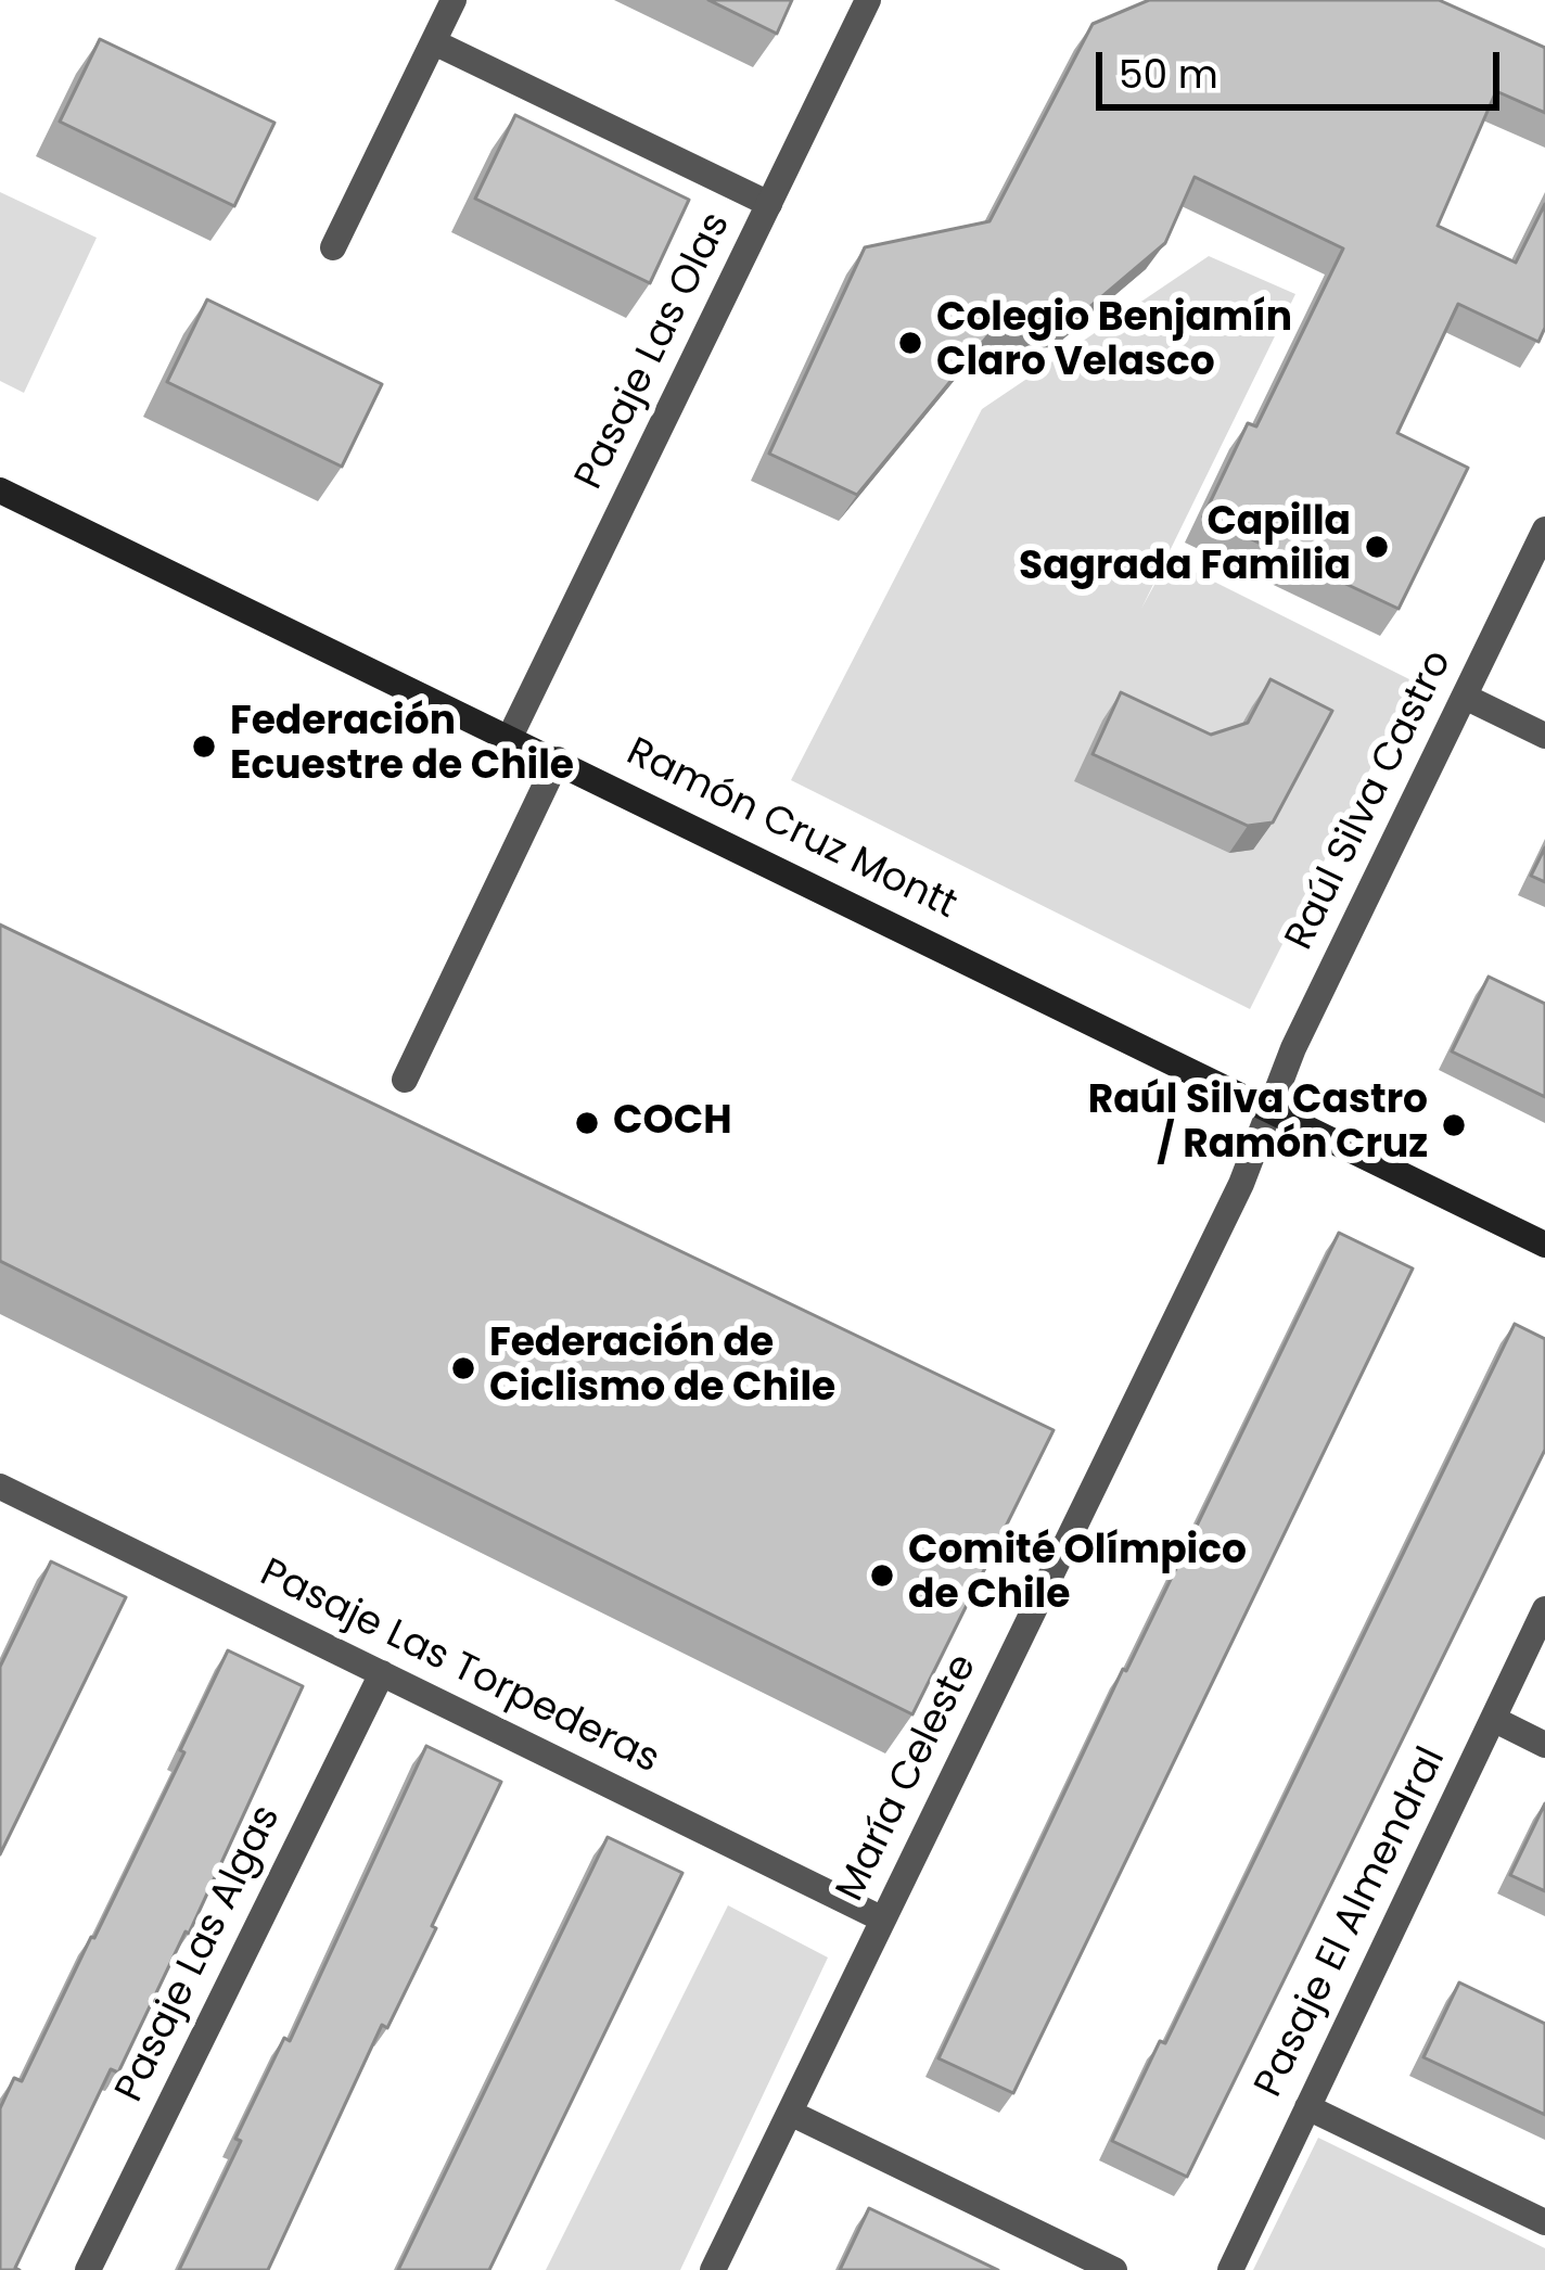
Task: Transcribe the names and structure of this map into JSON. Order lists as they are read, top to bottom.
{
  "streets": {
    "street": [
      "Pasaje Las Olas",
      "Raúl Silva Castro",
      "Ramón Cruz Montt",
      "Pasaje Las Torpederas",
      "María Celeste",
      "Pasaje El Almendral",
      "Pasaje Las Algas"
    ]
  },
  "crossings": [
    ["Pasaje Las Olas", "Ramón Cruz Montt"],
    ["Raúl Silva Castro", "Ramón Cruz Montt"],
    ["Raúl Silva Castro", "María Celeste"],
    ["Ramón Cruz Montt", "María Celeste"],
    ["Pasaje Las Torpederas", "María Celeste"],
    ["Pasaje Las Torpederas", "Pasaje Las Algas"]
  ],
  "places": [
    "Colegio Benjamín Claro Velasco",
    "Capilla Sagrada Familia",
    "Federación Ecuestre de Chile",
    "COCH",
    "Raúl Silva Castro / Ramón Cruz",
    "Federación de Ciclismo de Chile",
    "Comité Olímpico de Chile"
  ],
  "scale_bar": "50 m"
}
